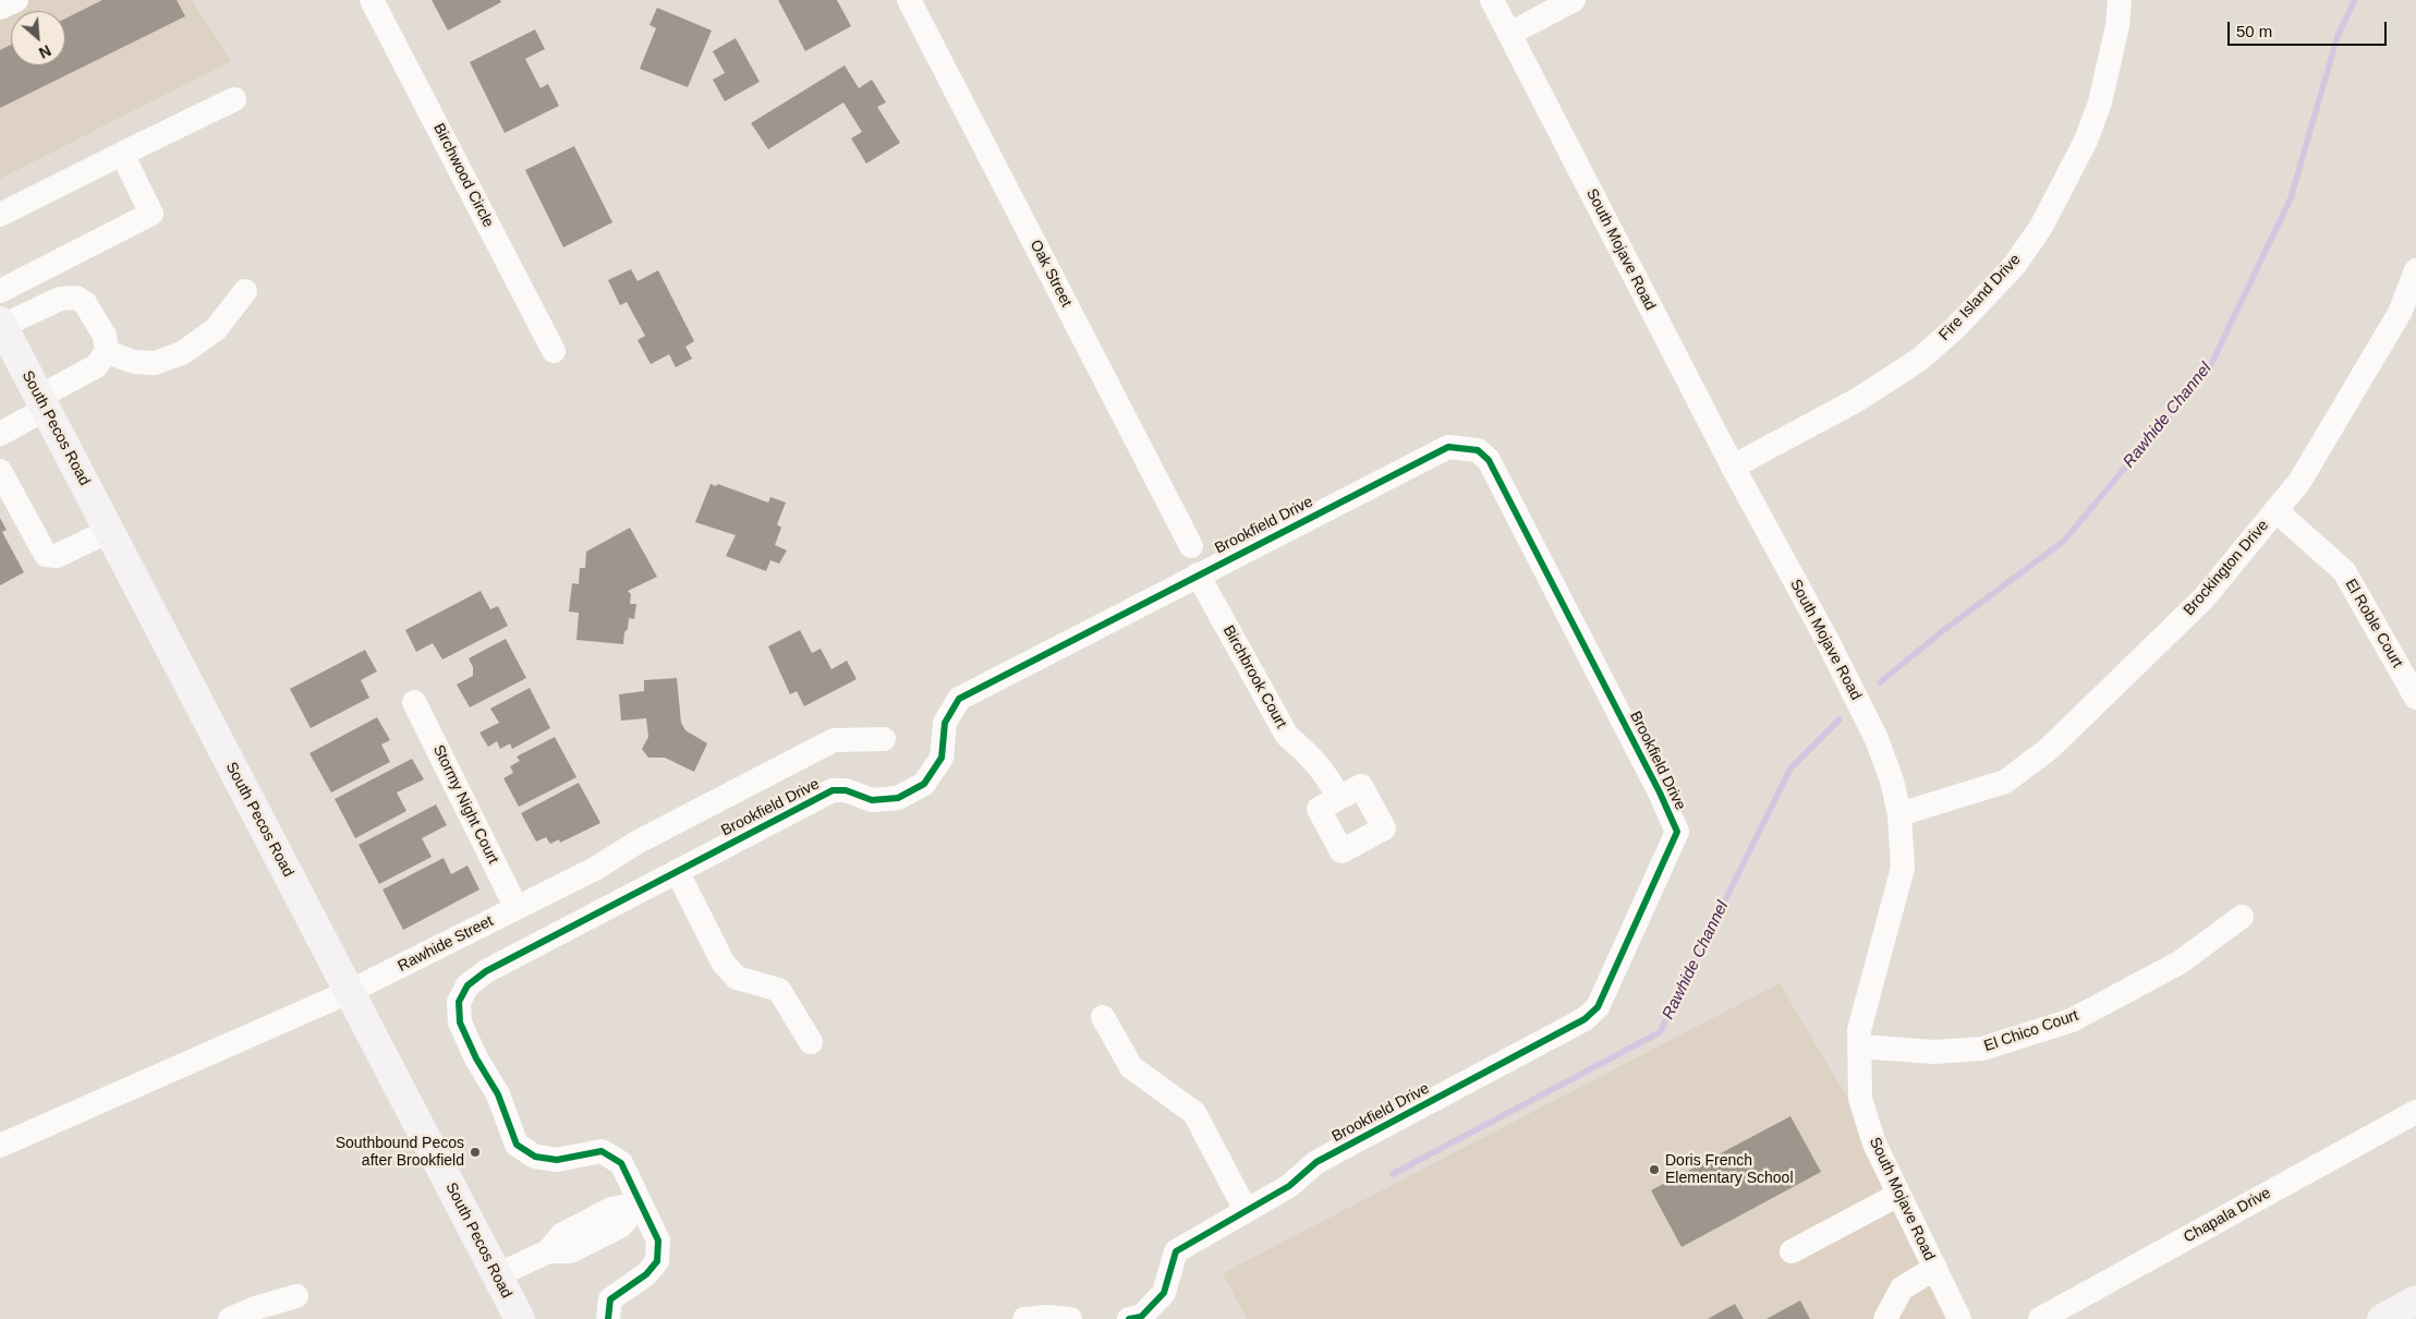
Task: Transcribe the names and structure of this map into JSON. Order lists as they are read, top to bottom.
{
  "streets": {
    "main road": ["South Pecos Road"],
    "street": [
      "Birchwood Circle",
      "South Mojave Road",
      "Oak Street",
      "Fire Island Drive",
      "Brookfield Drive",
      "Brockington Drive",
      "El Roble Court",
      "Birchbrook Court",
      "Stormy Night Court",
      "Rawhide Street",
      "El Chico Court",
      "Chapala Drive"
    ]
  },
  "crossings": [
    ["South Mojave Road", "Fire Island Drive"],
    ["South Mojave Road", "Brockington Drive"],
    ["South Mojave Road", "El Chico Court"],
    ["South Pecos Road", "Rawhide Street"],
    ["Brookfield Drive", "Birchbrook Court"],
    ["Brockington Drive", "El Roble Court"],
    ["Stormy Night Court", "Rawhide Street"]
  ],
  "water": ["Rawhide Channel"],
  "places": ["Southbound Pecos after Brookfield", "Doris French Elementary School"],
  "scale_bar": "50 m",
  "north": "bottom right"
}
